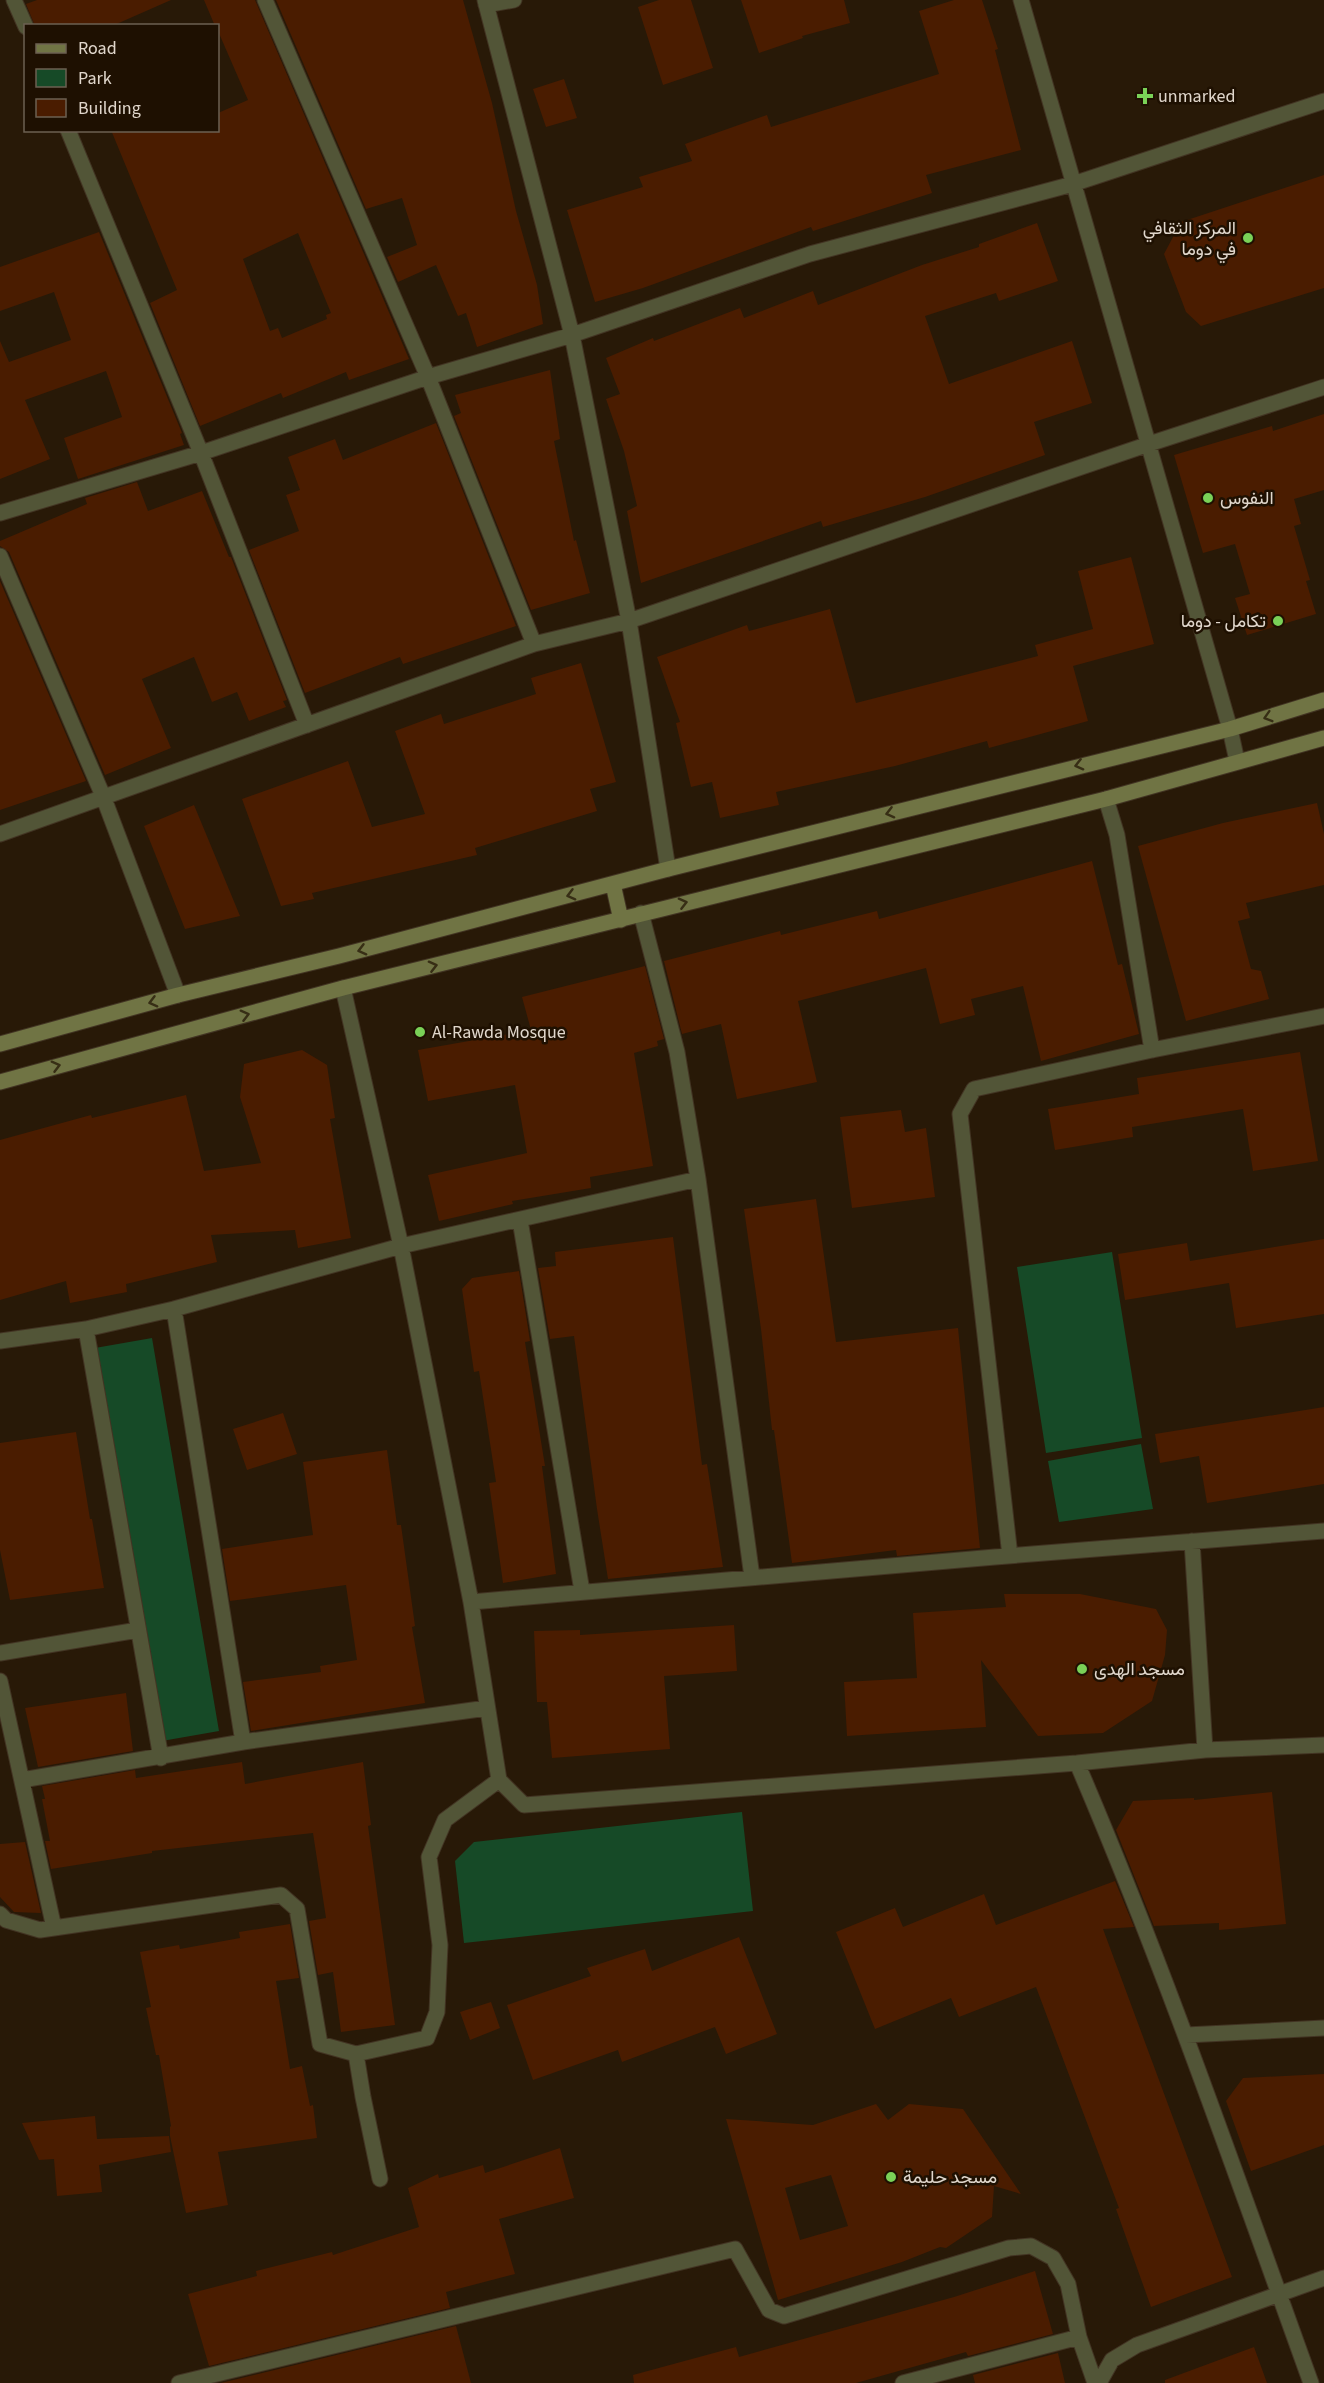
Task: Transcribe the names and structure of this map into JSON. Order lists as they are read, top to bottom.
{
  "places": {
    "health": ["unmarked"],
    "other": [
      "المركز الثقافي في دوما",
      "النفوس",
      "تكامل - دوما",
      "Al-Rawda Mosque",
      "مسجد الهدى",
      "مسجد حليمة"
    ]
  },
  "legend": ["Road", "Park", "Building"]
}
